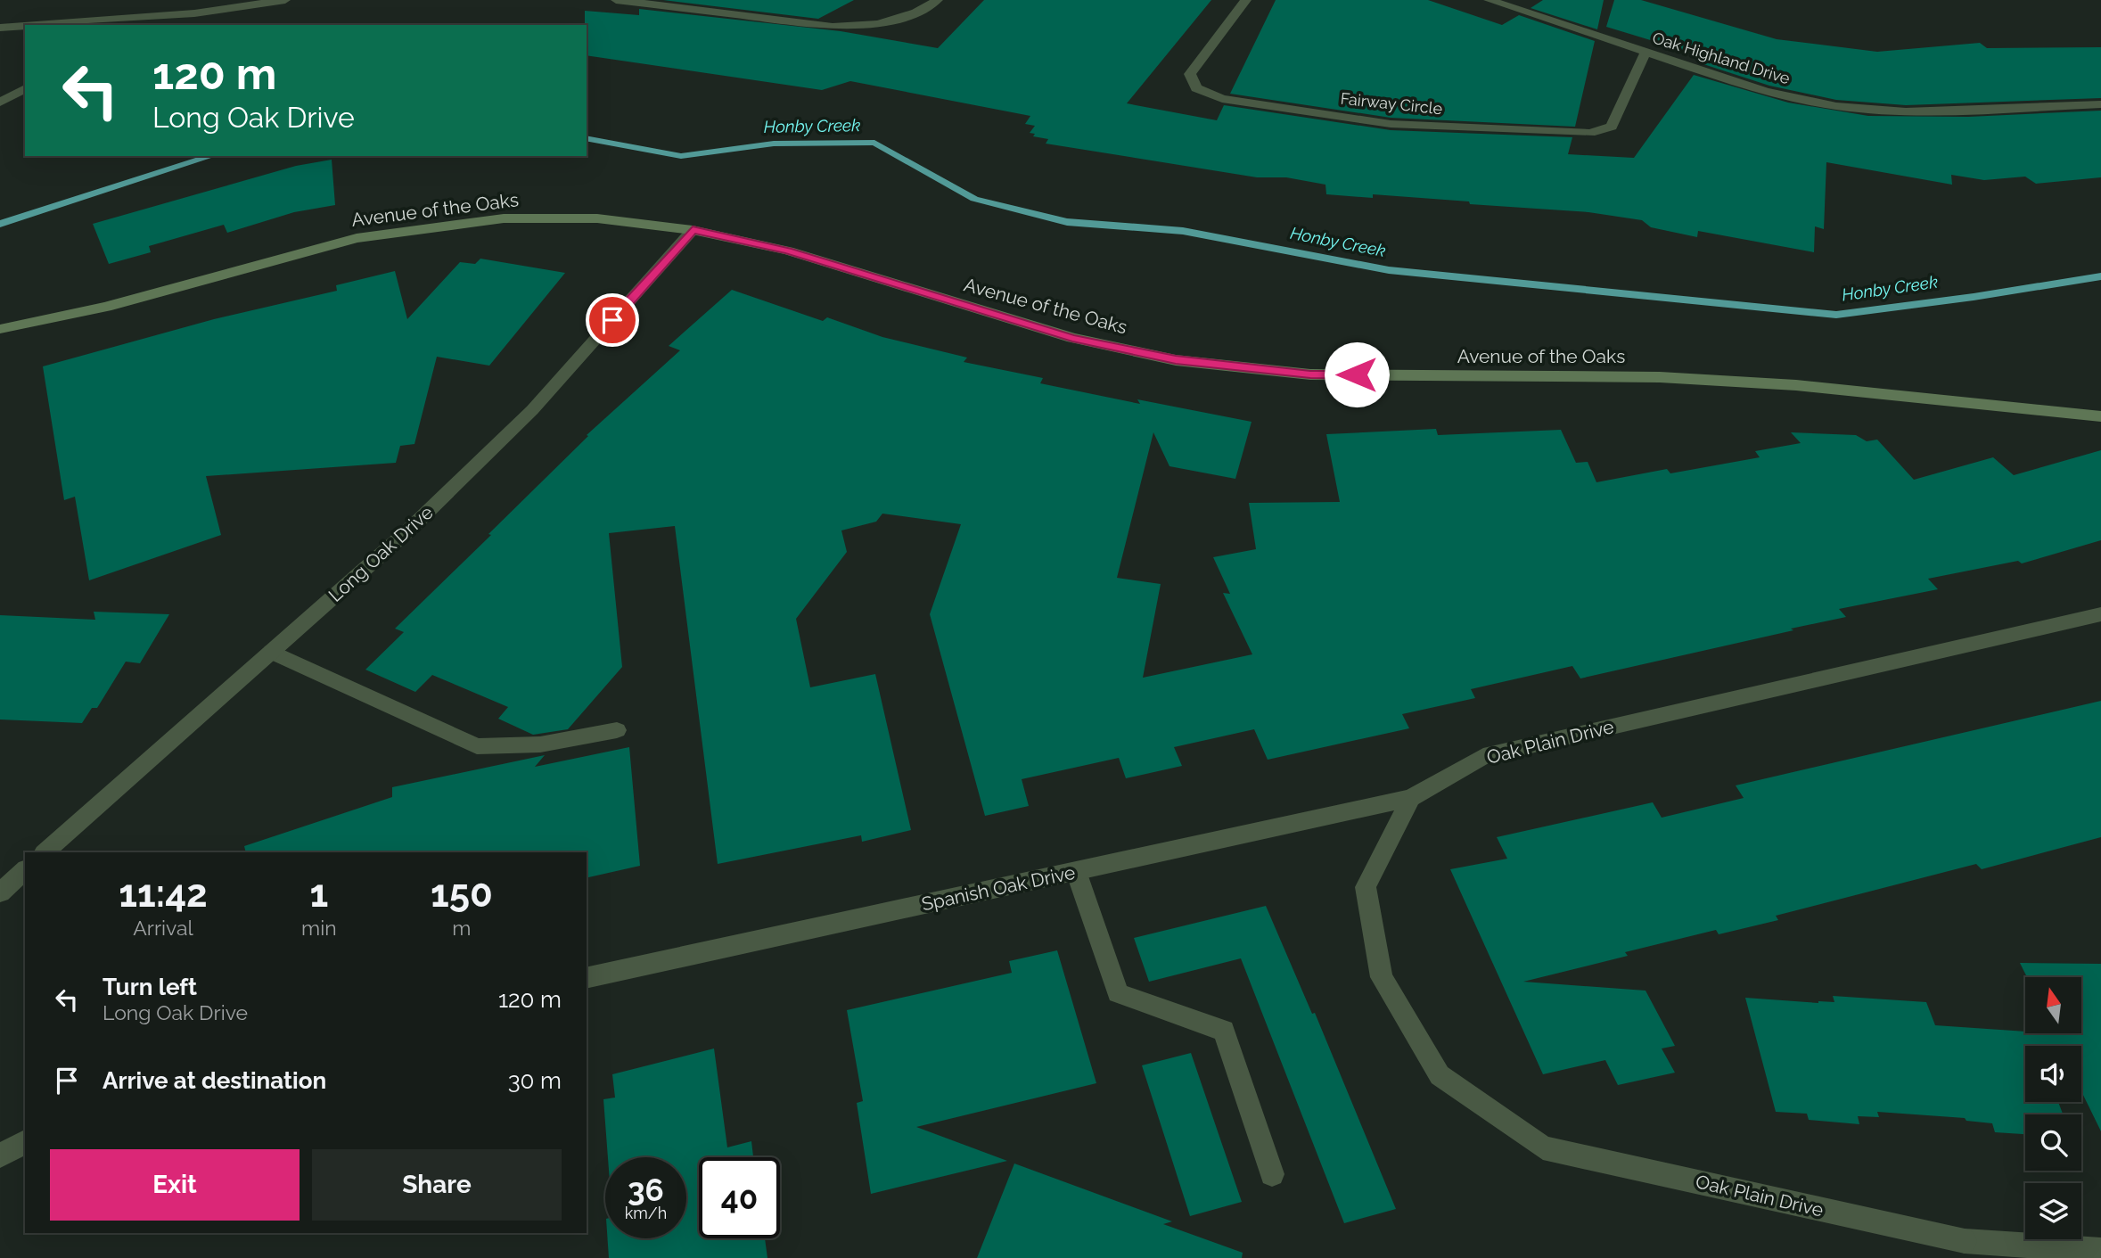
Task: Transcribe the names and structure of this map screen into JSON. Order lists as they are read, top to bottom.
{
  "streets": {
    "street": [
      "Oak Highland Drive",
      "Fairway Circle",
      "Avenue of the Oaks",
      "Long Oak Drive",
      "Oak Plain Drive",
      "Spanish Oak Drive"
    ]
  },
  "crossings": [
    ["Oak Highland Drive", "Fairway Circle"],
    ["Avenue of the Oaks", "Long Oak Drive"],
    ["Oak Plain Drive", "Spanish Oak Drive"]
  ],
  "water": ["Honby Creek"],
  "north": "top",
  "page": {
    "turn": ["120 m", "Long Oak Drive"],
    "eta": [
      "11:42",
      "Arrival",
      "1",
      "min",
      "150",
      "m"
    ],
    "list": [
      {
        "name": "Turn left",
        "note": "Long Oak Drive",
        "value": "120 m"
      },
      {
        "name": "Arrive at destination",
        "value": "30 m"
      }
    ],
    "buttons": ["Exit", "Share"],
    "speed": "36 km/h",
    "limit": "40"
  }
}
